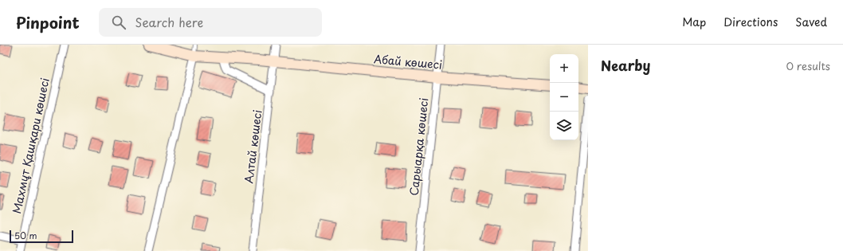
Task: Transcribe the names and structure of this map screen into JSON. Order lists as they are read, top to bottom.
{
  "streets": {
    "main road": ["Абай көшесі"],
    "street": ["Махмұт Қашқари көшесі", "Алтай көшесі", "Сарыарқа көшесі"]
  },
  "crossings": [
    ["Абай көшесі", "Алтай көшесі"],
    ["Абай көшесі", "Сарыарқа көшесі"]
  ],
  "scale_bar": "50 m",
  "page": {
    "header": "Pinpoint",
    "search": "Search here",
    "nav": ["Map", "Directions", "Saved"],
    "heading": ["Nearby", "0 results"],
    "map_buttons": ["+", "−"],
    "scale": "50 m"
  }
}
